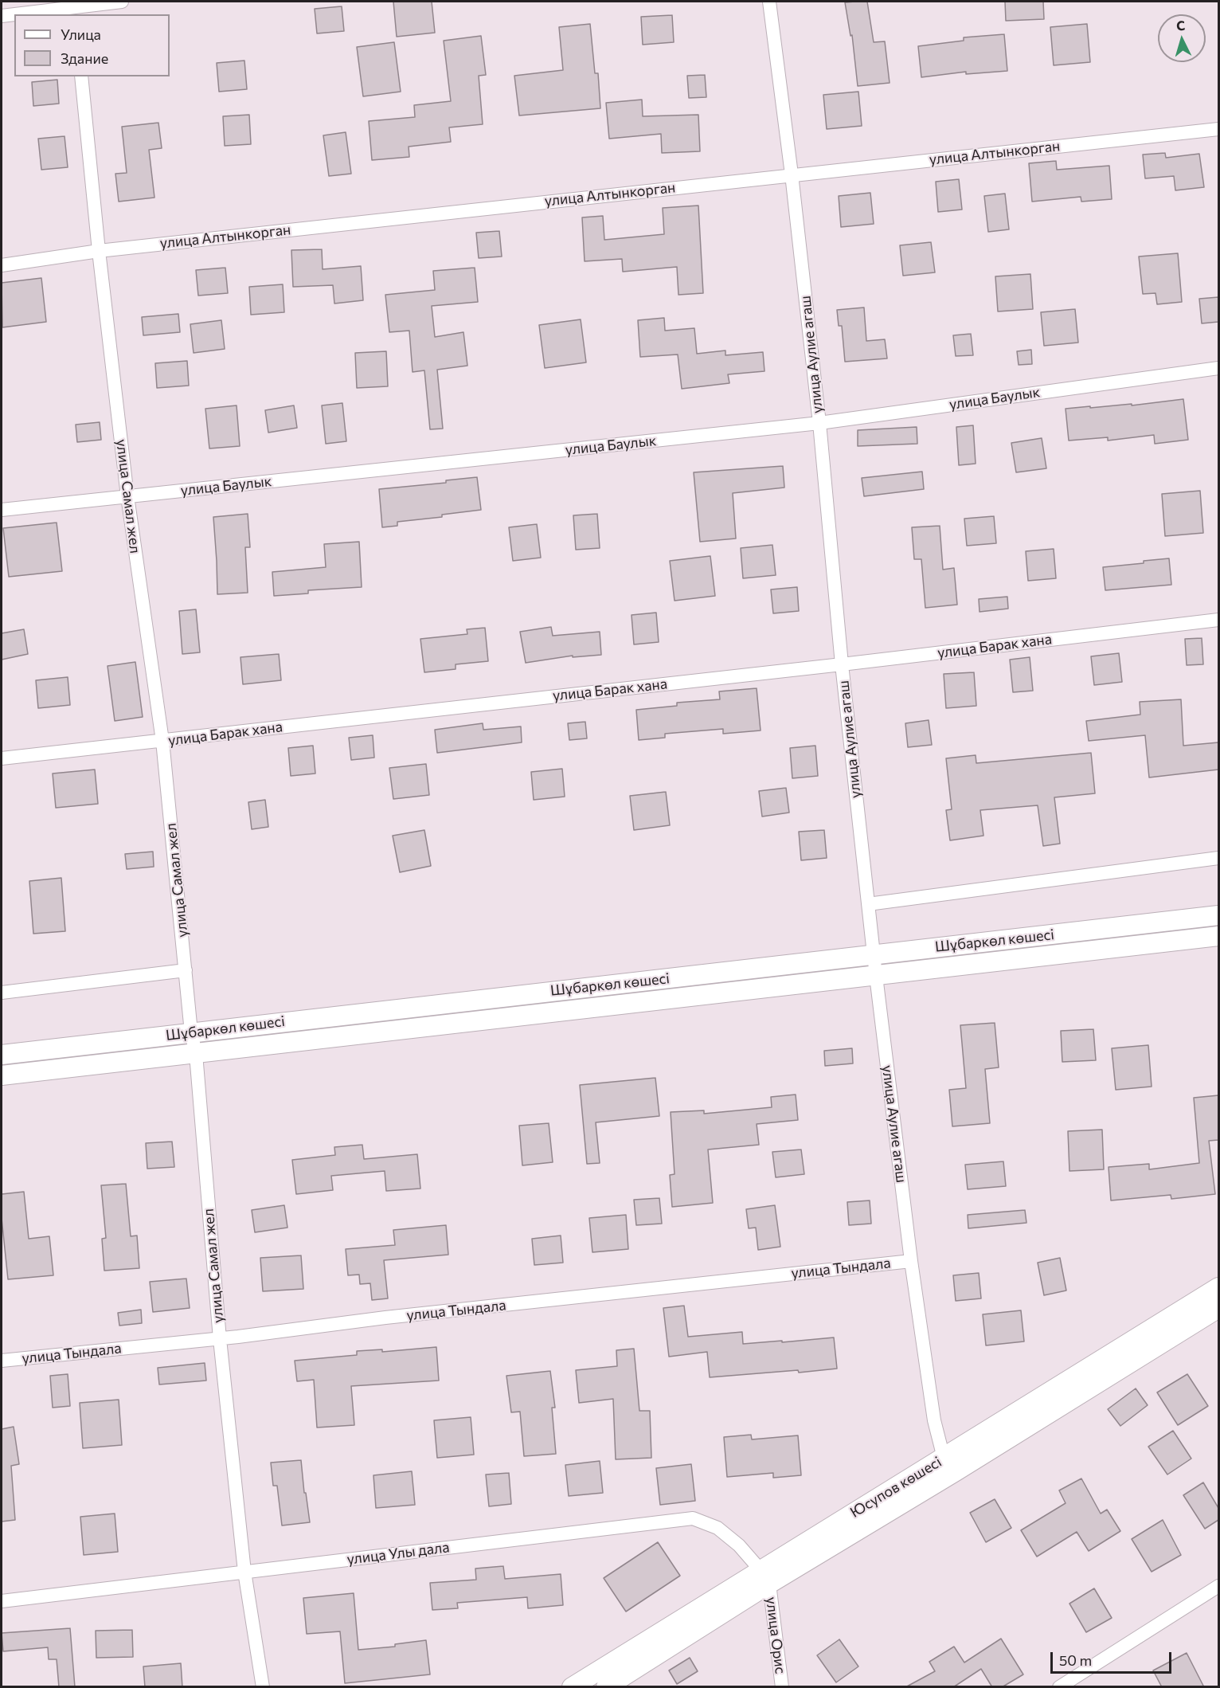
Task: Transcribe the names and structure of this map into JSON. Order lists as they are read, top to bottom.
{
  "streets": {
    "street": [
      "улица Алтынкорган",
      "улица Аулие агаш",
      "улица Баулык",
      "улица Самал жел",
      "улица Барак хана",
      "Шұбаркөл көшесі",
      "улица Тындала",
      "Юсупов көшесі",
      "улица Улы дала",
      "улица Орис"
    ]
  },
  "crossings": [
    ["улица Алтынкорган", "улица Аулие агаш"],
    ["улица Алтынкорган", "улица Самал жел"],
    ["улица Аулие агаш", "улица Баулык"],
    ["улица Аулие агаш", "улица Барак хана"],
    ["улица Аулие агаш", "Шұбаркөл көшесі"],
    ["улица Аулие агаш", "улица Тындала"],
    ["улица Аулие агаш", "Юсупов көшесі"],
    ["улица Баулык", "улица Самал жел"],
    ["улица Самал жел", "улица Барак хана"],
    ["улица Самал жел", "Шұбаркөл көшесі"],
    ["улица Самал жел", "улица Тындала"],
    ["улица Самал жел", "улица Улы дала"],
    ["Юсупов көшесі", "улица Улы дала"],
    ["Юсупов көшесі", "улица Орис"],
    ["улица Улы дала", "улица Орис"]
  ],
  "legend": ["Улица", "Здание"],
  "scale_bar": "50 m",
  "north": "top"
}
